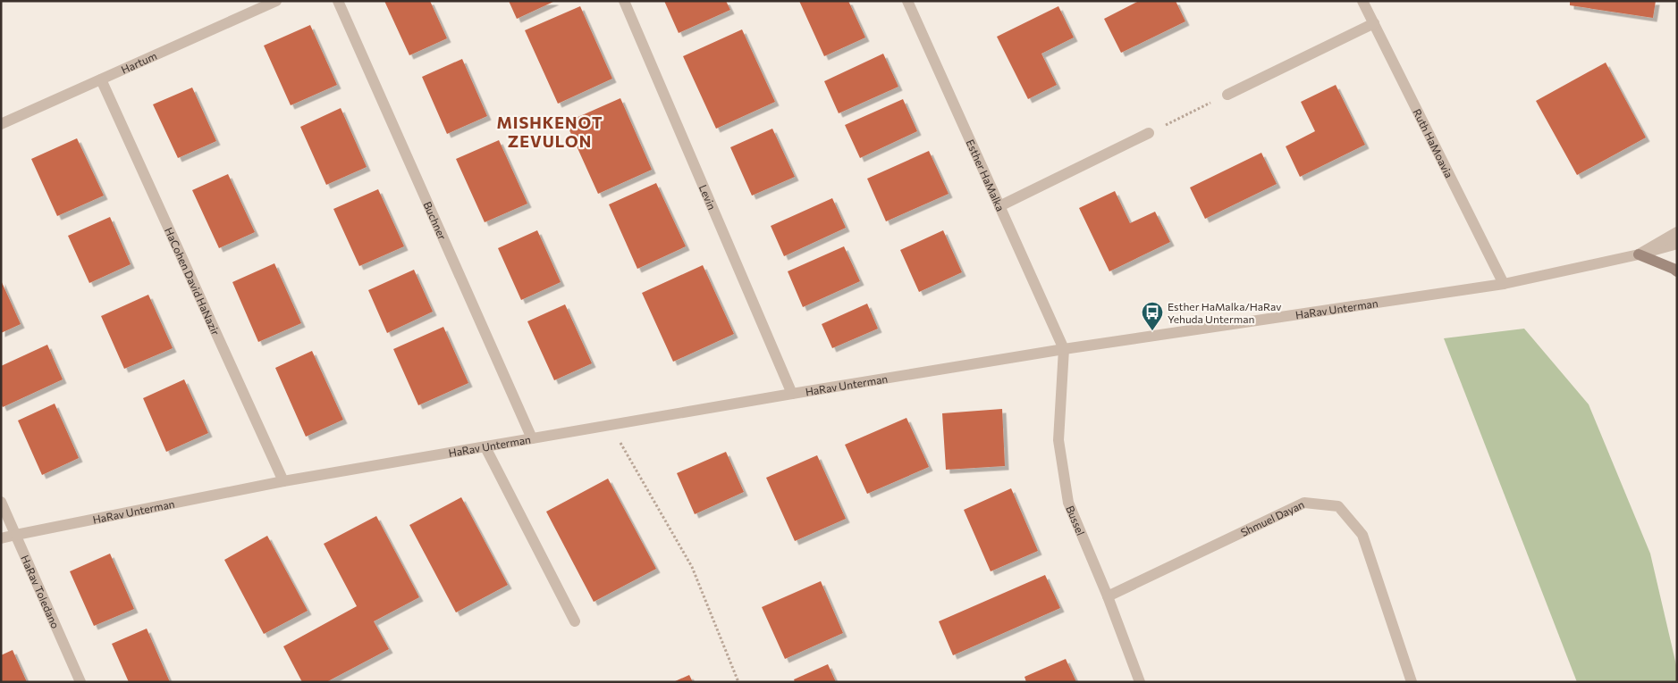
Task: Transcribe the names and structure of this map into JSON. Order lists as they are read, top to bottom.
{
  "streets": {
    "street": [
      "Hartum",
      "Ruth HaMoavia",
      "Esther HaMalka",
      "Levin",
      "Buchner",
      "HaCohen David HaNazir",
      "HaRav Unterman",
      "Shmuel Dayan",
      "Bussel",
      "HaRav Toledano"
    ]
  },
  "crossings": [
    ["Hartum", "HaCohen David HaNazir"],
    ["Ruth HaMoavia", "HaRav Unterman"],
    ["Esther HaMalka", "HaRav Unterman"],
    ["Esther HaMalka", "Bussel"],
    ["Levin", "HaRav Unterman"],
    ["Buchner", "HaRav Unterman"],
    ["HaCohen David HaNazir", "HaRav Unterman"],
    ["HaRav Unterman", "Bussel"],
    ["HaRav Unterman", "HaRav Toledano"],
    ["Shmuel Dayan", "Bussel"]
  ],
  "districts": ["MISHKENOT ZEVULON"],
  "places": {
    "bus stop": ["Esther HaMalka/HaRav Yehuda Unterman"]
  }
}
